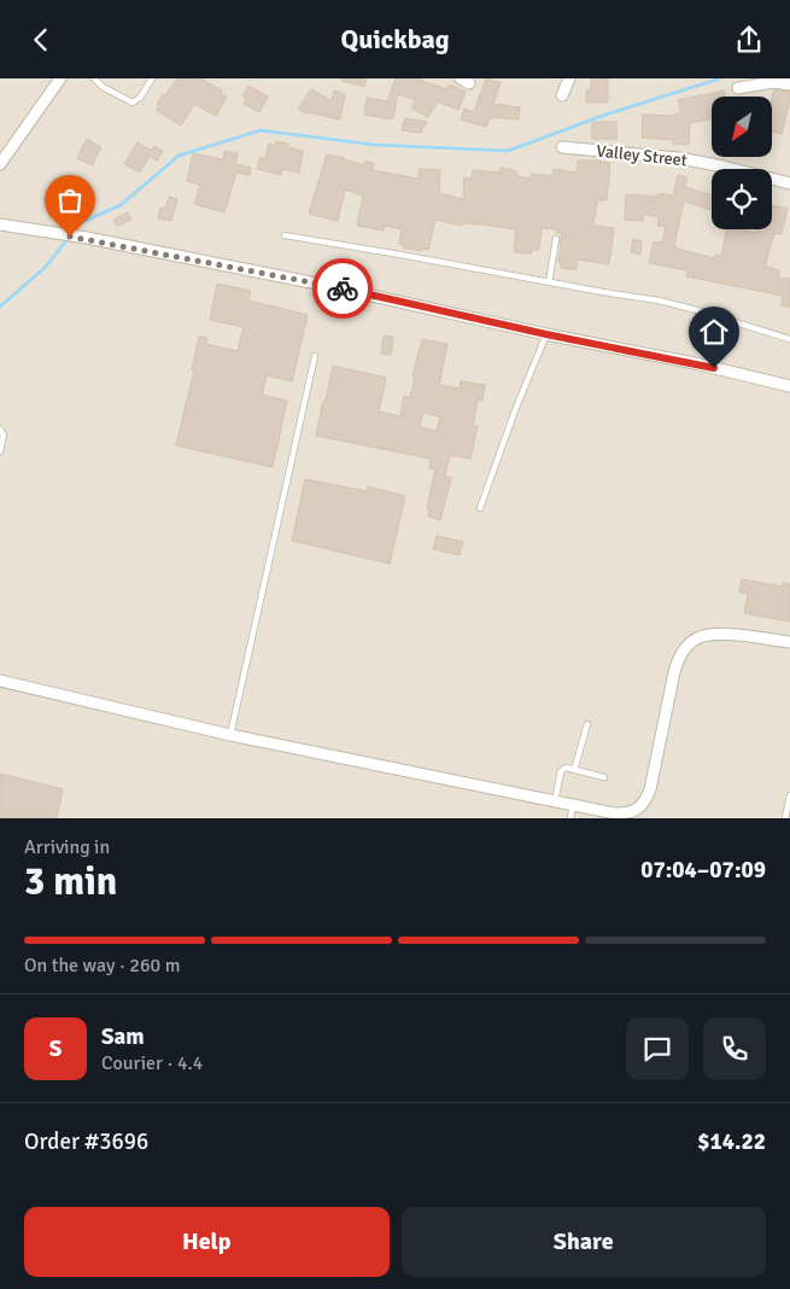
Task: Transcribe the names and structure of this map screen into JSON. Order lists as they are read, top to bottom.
{
  "streets": {
    "street": ["Valley Street"]
  },
  "north": "bottom left",
  "page": {
    "header": "Quickbag",
    "heading": ["3 min", "Arriving in", "07:04–07:09"],
    "panel": [
      "Sam",
      "Courier · 4.4",
      "Order #3696",
      "$14.22"
    ],
    "bar": "On the way · 260 m",
    "round": "S",
    "buttons": ["Help", "Share"]
  }
}
